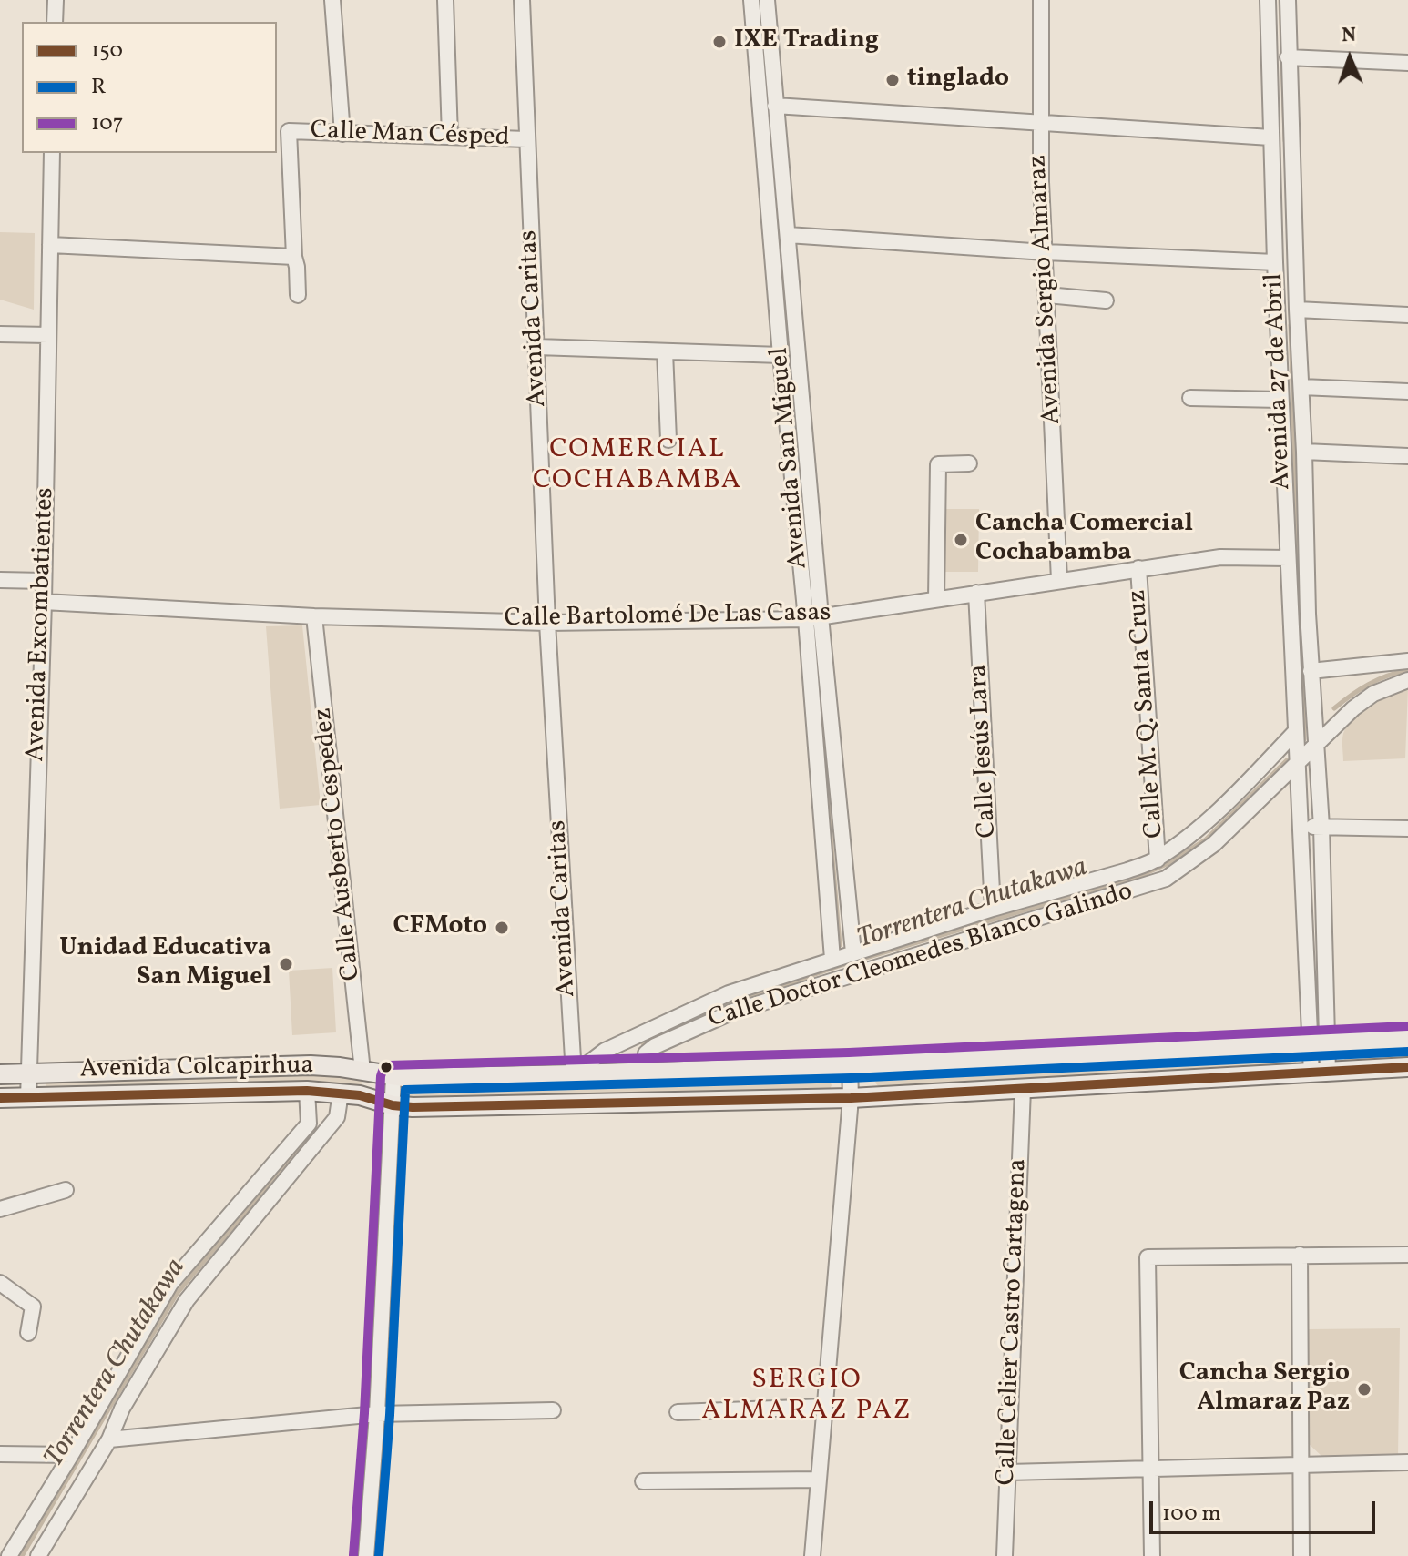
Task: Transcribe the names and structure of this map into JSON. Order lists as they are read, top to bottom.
{
  "streets": {
    "main road": ["Avenida Colcapirhua"],
    "street": [
      "Calle Man Césped",
      "Avenida Sergio Almaraz",
      "Avenida Caritas",
      "Avenida 27 de Abril",
      "Avenida San Miguel",
      "Calle Bartolomé De Las Casas",
      "Avenida Excombatientes",
      "Calle M. Q. Santa Cruz",
      "Calle Jesús Lara",
      "Calle Ausberto Cespedez",
      "Calle Doctor Cleomedes Blanco Galindo",
      "Calle Celier Castro Cartagena"
    ]
  },
  "crossings": [
    ["Calle Man Césped", "Avenida Caritas"],
    ["Avenida Sergio Almaraz", "Calle Bartolomé De Las Casas"],
    ["Avenida Caritas", "Calle Bartolomé De Las Casas"],
    ["Avenida Caritas", "Avenida Colcapirhua"],
    ["Avenida 27 de Abril", "Calle Bartolomé De Las Casas"],
    ["Avenida 27 de Abril", "Calle Doctor Cleomedes Blanco Galindo"],
    ["Avenida 27 de Abril", "Avenida Colcapirhua"],
    ["Avenida San Miguel", "Calle Bartolomé De Las Casas"],
    ["Calle Bartolomé De Las Casas", "Avenida Excombatientes"],
    ["Calle Bartolomé De Las Casas", "Calle M. Q. Santa Cruz"],
    ["Calle Bartolomé De Las Casas", "Calle Jesús Lara"],
    ["Calle Bartolomé De Las Casas", "Calle Ausberto Cespedez"],
    ["Avenida Excombatientes", "Avenida Colcapirhua"],
    ["Calle Ausberto Cespedez", "Avenida Colcapirhua"],
    ["Calle Doctor Cleomedes Blanco Galindo", "Avenida Colcapirhua"],
    ["Avenida Colcapirhua", "Calle Celier Castro Cartagena"]
  ],
  "districts": ["COMERCIAL COCHABAMBA", "SERGIO ALMARAZ PAZ"],
  "water": ["Torrentera Chutakawa"],
  "places": [
    "IXE Trading",
    "tinglado",
    "Cancha Comercial Cochabamba",
    "CFMoto",
    "Unidad Educativa San Miguel",
    "Cancha Sergio Almaraz Paz"
  ],
  "lines": ["transit line 107", "transit line R", "transit line 150"],
  "legend": ["150", "R", "107"],
  "scale_bar": "100 m",
  "north": "top"
}
